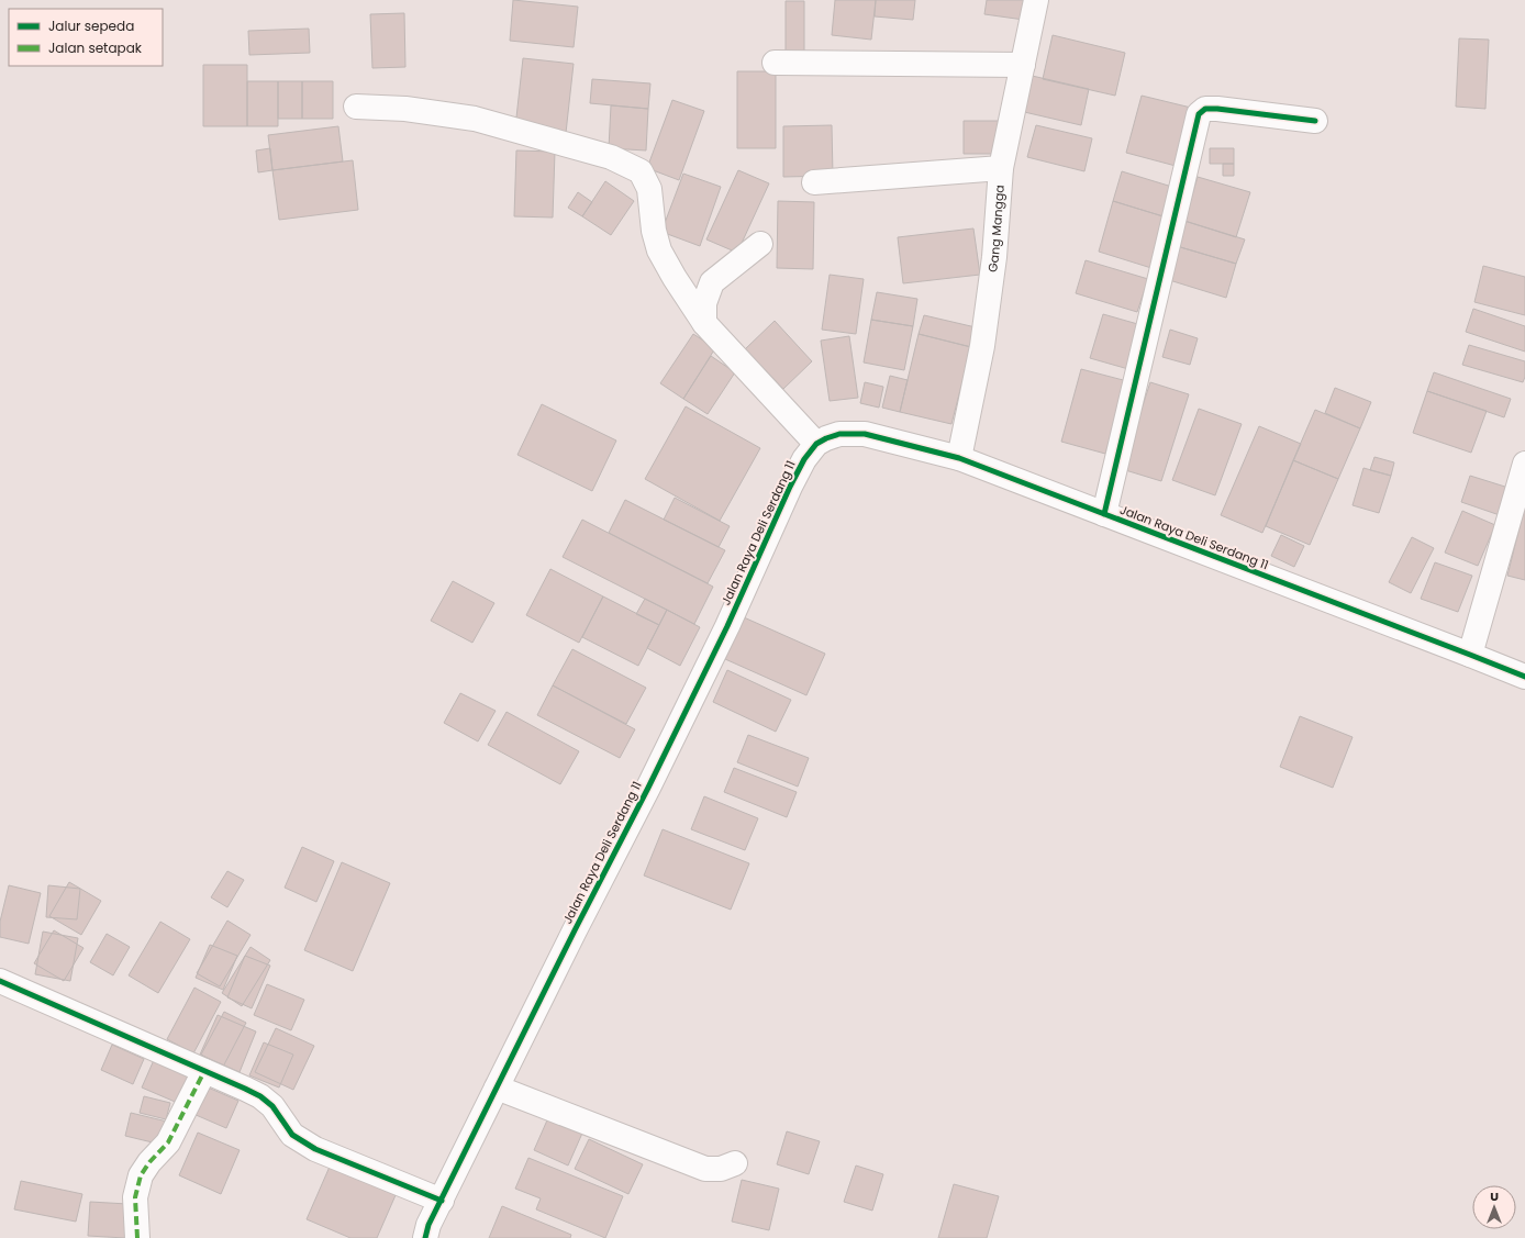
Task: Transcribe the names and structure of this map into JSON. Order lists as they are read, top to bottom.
{
  "streets": {
    "street": ["Gang Mangga", "Jalan Raya Deli Serdang 11"]
  },
  "crossings": [
    ["Gang Mangga", "Jalan Raya Deli Serdang 11"]
  ],
  "legend": ["Jalur sepeda", "Jalan setapak"],
  "north": "top"
}
